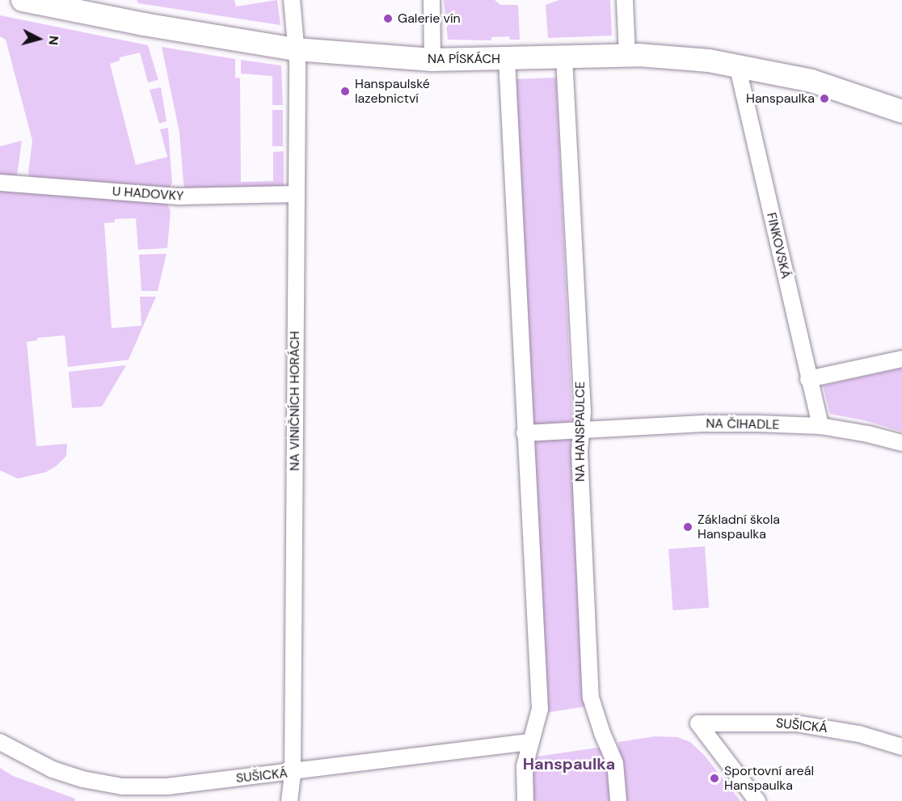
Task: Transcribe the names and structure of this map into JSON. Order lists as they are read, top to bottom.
{
  "streets": {
    "street": [
      "NA PÍSKÁCH",
      "U HADOVKY",
      "FINKOVSKÁ",
      "NA VINIČNÍCH HORÁCH",
      "NA ČIHADLE",
      "NA HANSPAULCE",
      "SUŠICKÁ"
    ]
  },
  "crossings": [
    ["NA PÍSKÁCH", "FINKOVSKÁ"],
    ["NA PÍSKÁCH", "NA VINIČNÍCH HORÁCH"],
    ["NA PÍSKÁCH", "NA HANSPAULCE"],
    ["U HADOVKY", "NA VINIČNÍCH HORÁCH"],
    ["FINKOVSKÁ", "NA ČIHADLE"],
    ["NA VINIČNÍCH HORÁCH", "SUŠICKÁ"],
    ["NA ČIHADLE", "NA HANSPAULCE"]
  ],
  "districts": ["Hanspaulka"],
  "places": [
    "Galerie vín",
    "Hanspaulské lazebnictví",
    "Hanspaulka",
    "Základní škola Hanspaulka",
    "Sportovní areál Hanspaulka"
  ],
  "north": "right"
}
